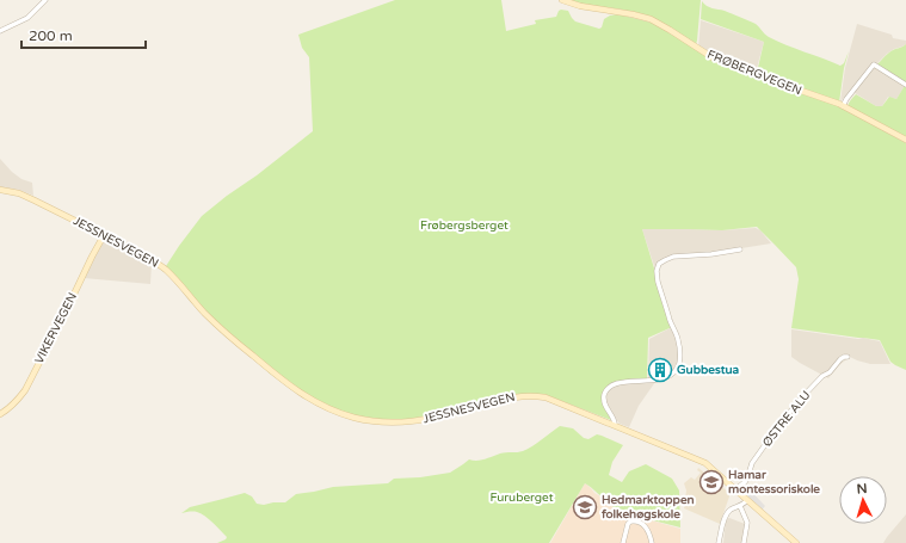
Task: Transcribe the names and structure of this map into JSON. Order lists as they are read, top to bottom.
{
  "streets": {
    "main road": ["FRØBERGVEGEN", "JESSNESVEGEN", "VIKERVEGEN"],
    "street": ["ØSTRE ALU"]
  },
  "crossings": [
    ["JESSNESVEGEN", "VIKERVEGEN"],
    ["JESSNESVEGEN", "ØSTRE ALU"]
  ],
  "parks": ["Frøbergsberget", "Furuberget"],
  "places": {
    "building": ["Gubbestua"],
    "school or university": ["Hamar montessoriskole", "Hedmarktoppen folkehøgskole"]
  },
  "scale_bar": "200 m",
  "north": "top"
}
